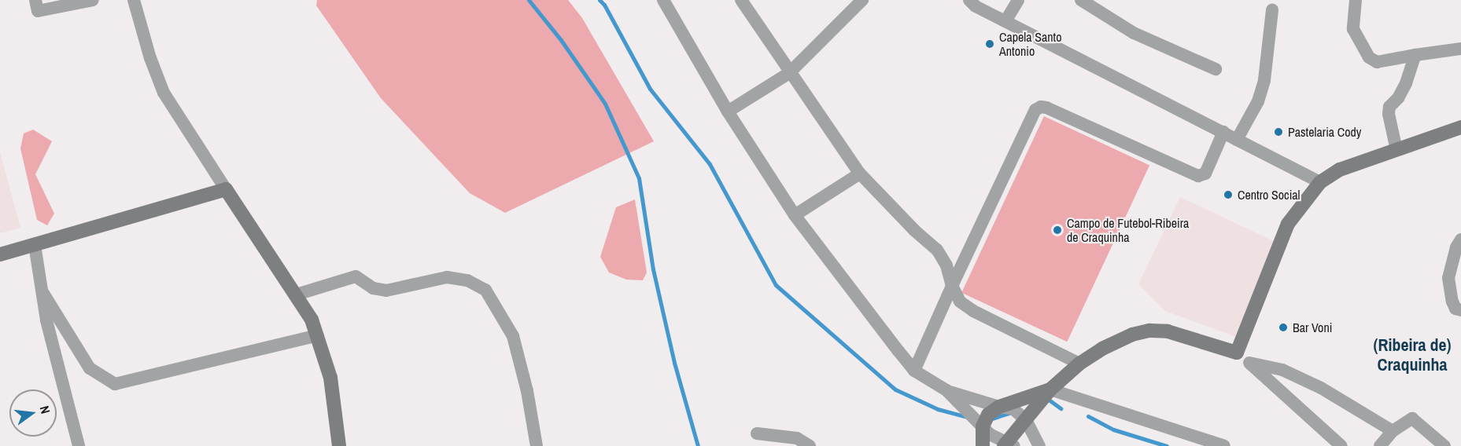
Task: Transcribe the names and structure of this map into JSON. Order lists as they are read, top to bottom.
{
  "districts": ["(Ribeira de) Craquinha"],
  "places": [
    "Capela Santo Antonio",
    "Pastelaria Cody",
    "Centro Social",
    "Campo de Futebol-Ribeira de Craquinha",
    "Bar Voni"
  ],
  "north": "right"
}
